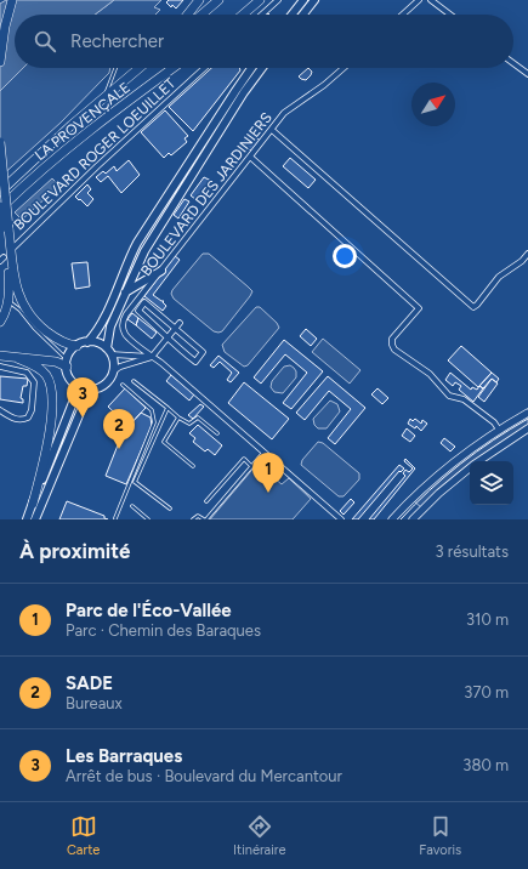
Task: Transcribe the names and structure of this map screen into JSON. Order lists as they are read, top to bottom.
{
  "streets": {
    "highway": ["LA PROVENÇALE"],
    "street": ["BOULEVARD ROGER LOEUILLET", "BOULEVARD DES JARDINIERS"]
  },
  "north": "top right",
  "page": {
    "search": "Rechercher",
    "pins": ["3", "2", "1"],
    "heading": ["À proximité", "3 résultats"],
    "list": [
      {
        "mark": "1",
        "name": "Parc de l'Éco-Vallée",
        "note": "Parc · Chemin des Baraques",
        "value": "310 m"
      },
      {
        "mark": "2",
        "name": "SADE",
        "note": "Bureaux",
        "value": "370 m"
      },
      {
        "mark": "3",
        "name": "Les Barraques",
        "note": "Arrêt de bus · Boulevard du Mercantour",
        "value": "380 m"
      }
    ],
    "nav": ["Carte", "Itinéraire", "Favoris"]
  }
}
